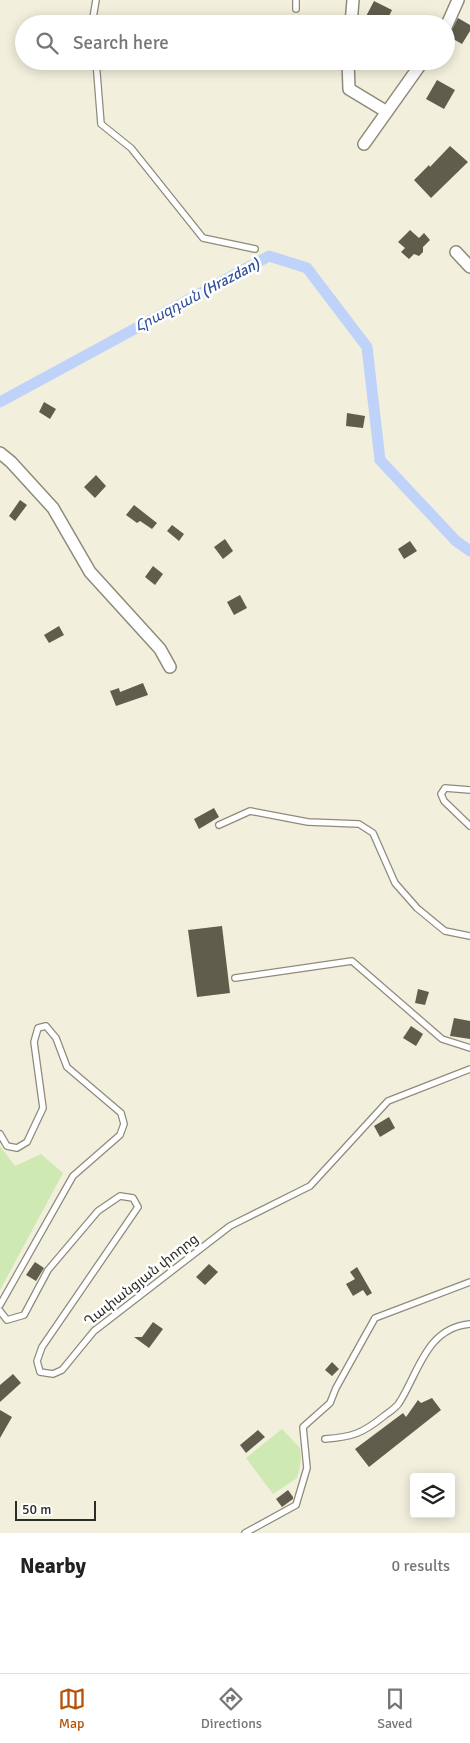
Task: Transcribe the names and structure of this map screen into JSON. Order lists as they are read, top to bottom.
{
  "streets": {
    "lane": ["Ղափանցյան փողոց"]
  },
  "water": ["Հրազդան (Hrazdan)"],
  "scale_bar": "50 m",
  "page": {
    "search": "Search here",
    "scale": "50 m",
    "heading": ["Nearby", "0 results"],
    "nav": ["Map", "Directions", "Saved"]
  }
}
